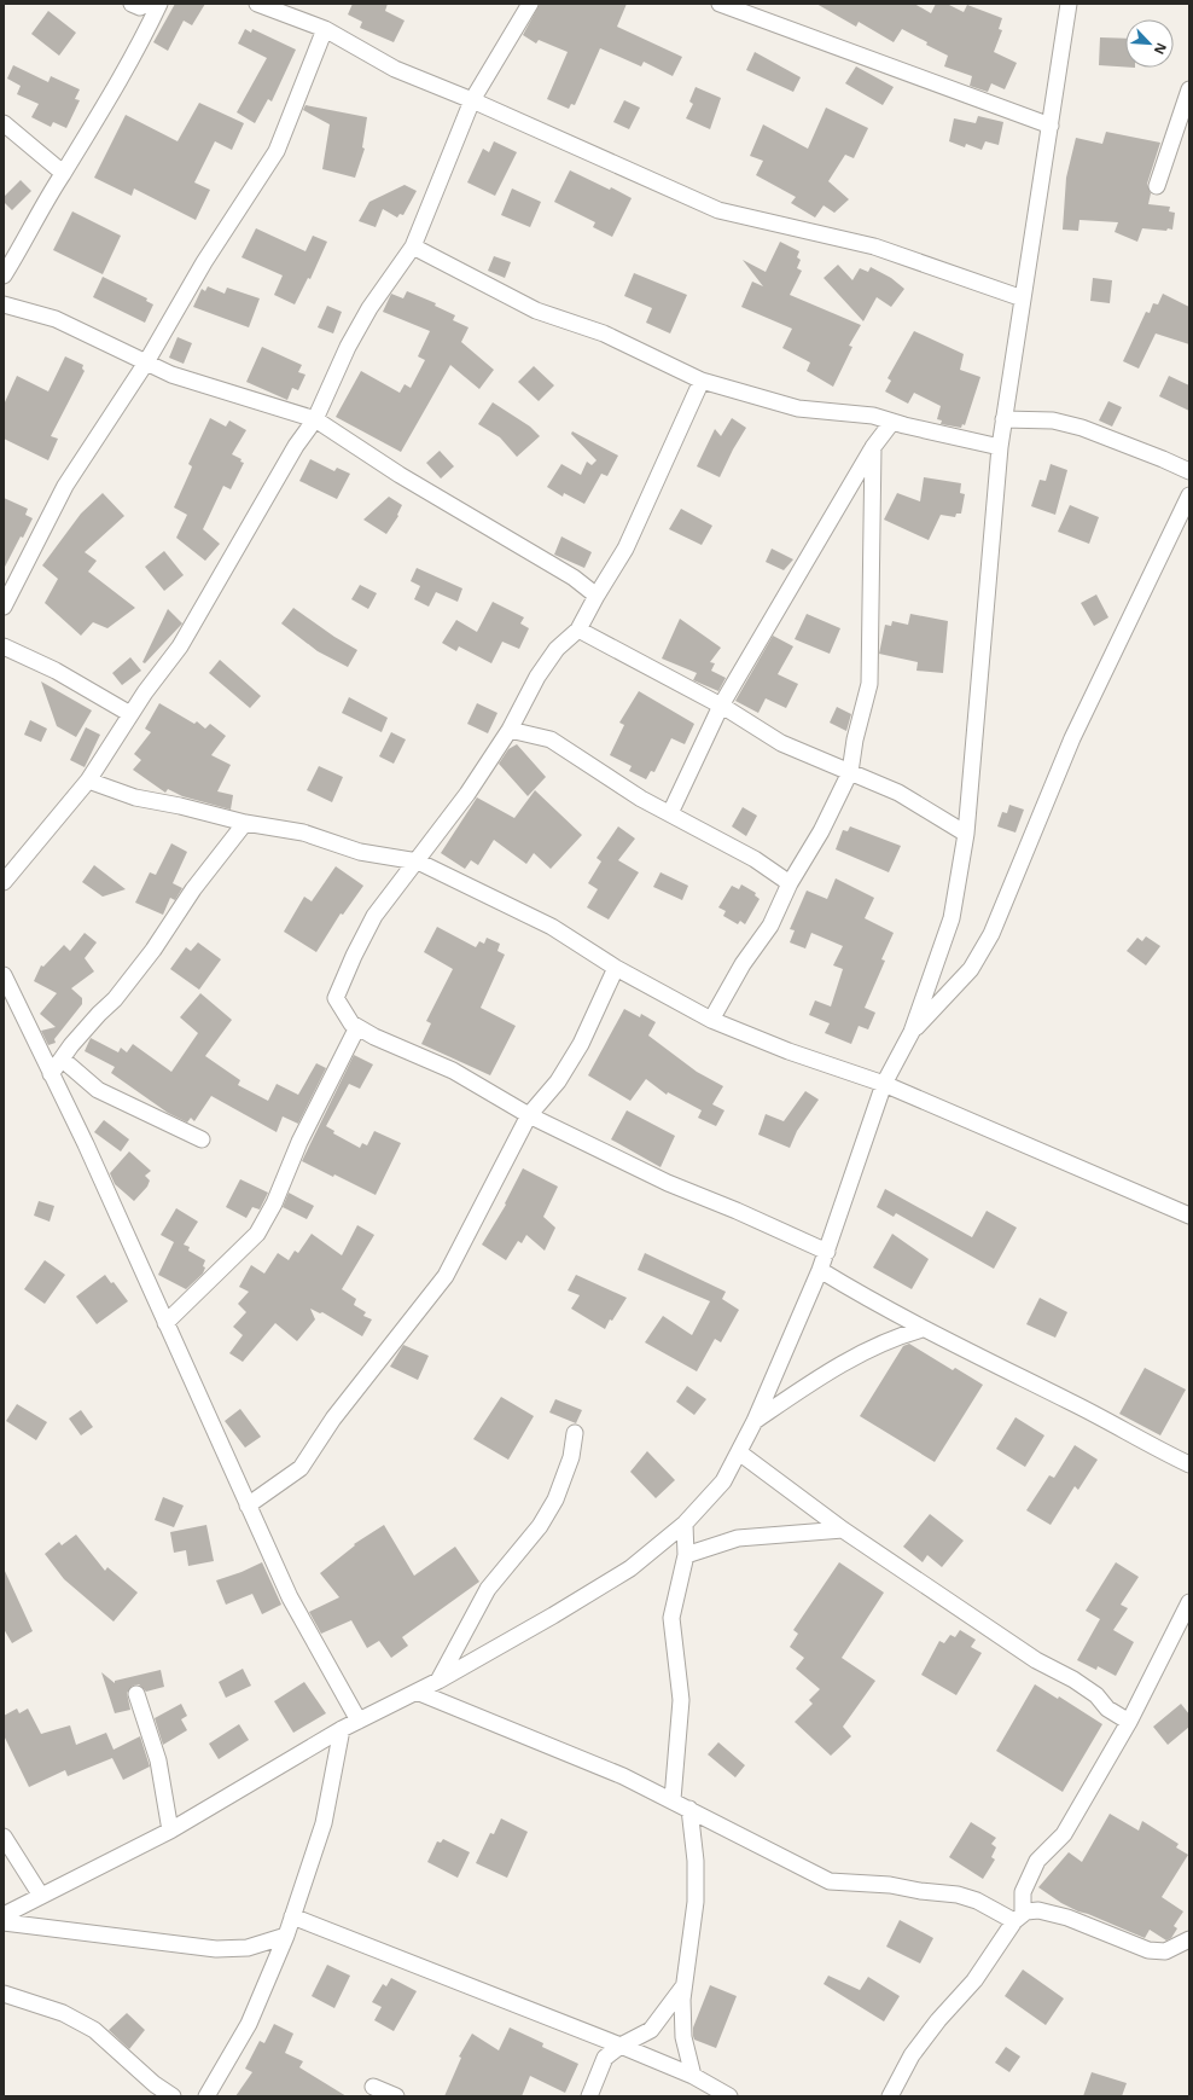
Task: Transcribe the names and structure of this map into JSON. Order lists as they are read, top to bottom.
{
  "north": "bottom right"
}
